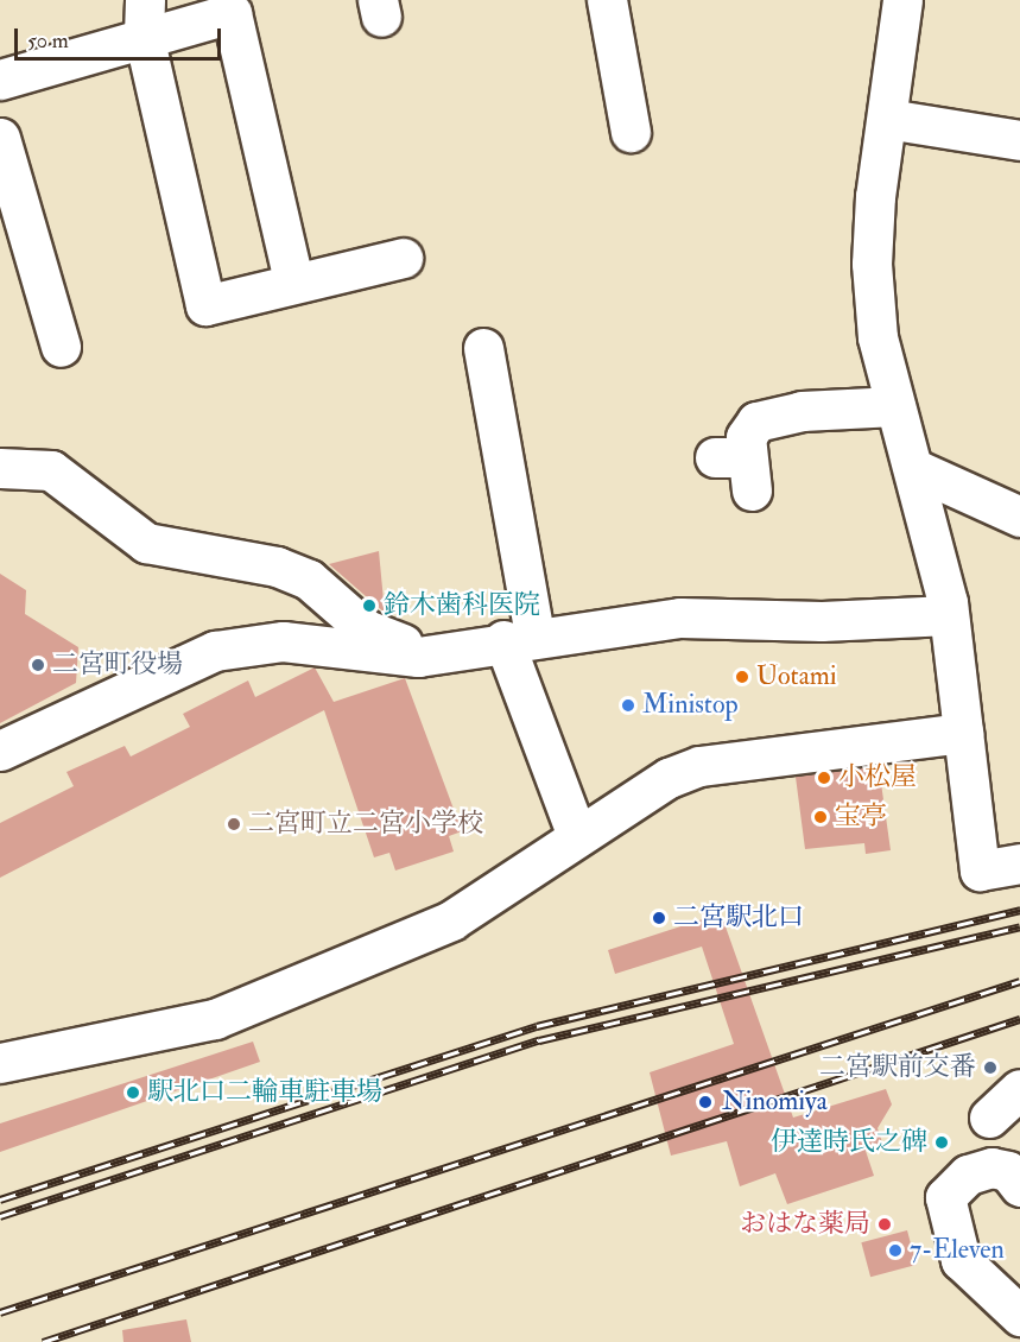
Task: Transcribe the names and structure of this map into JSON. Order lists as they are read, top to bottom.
{
  "places": [
    "鈴木歯科医院",
    "二宮町役場",
    "Uotami",
    "Ministop",
    "小松屋",
    "宝亭",
    "二宮町立二宮小学校",
    "二宮駅北口",
    "二宮駅前交番",
    "駅北口二輪車駐車場",
    "Ninomiya",
    "伊達時氏之碑",
    "おはな薬局",
    "7-Eleven"
  ],
  "scale_bar": "50 m"
}
